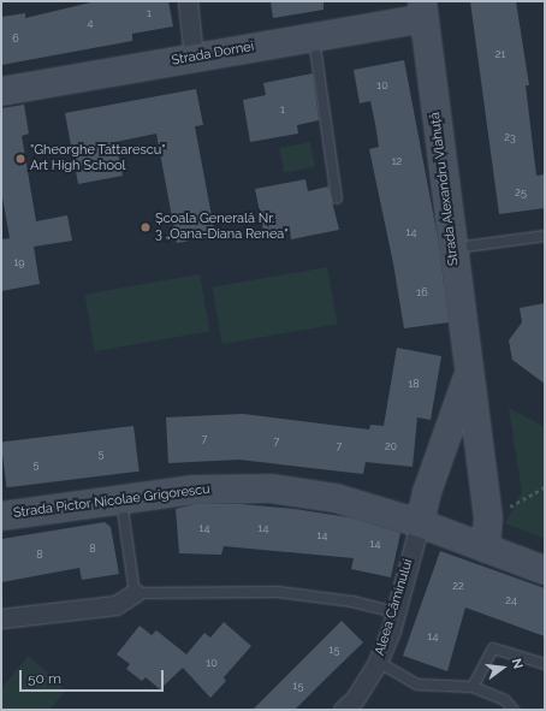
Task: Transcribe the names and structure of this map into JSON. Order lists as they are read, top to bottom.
{
  "streets": {
    "street": [
      "Strada Dornei",
      "Strada Alexandru Vlahuță",
      "Strada Pictor Nicolae Grigorescu",
      "Aleea Căminului"
    ]
  },
  "crossings": [
    ["Strada Dornei", "Strada Alexandru Vlahuță"],
    ["Strada Alexandru Vlahuță", "Strada Pictor Nicolae Grigorescu"],
    ["Strada Alexandru Vlahuță", "Aleea Căminului"],
    ["Strada Pictor Nicolae Grigorescu", "Aleea Căminului"]
  ],
  "places": ["\"Gheorghe Tattarescu\" Art High School", "Școala Generală Nr. 3 „Oana-Diana Renea\""],
  "house_numbers": [
    "1",
    "4",
    "6",
    "21",
    "10",
    "1",
    "23",
    "12",
    "25",
    "14",
    "19",
    "16",
    "18",
    "7",
    "7",
    "7",
    "20",
    "5",
    "5",
    "14",
    "14",
    "14",
    "14",
    "8",
    "8",
    "22",
    "24",
    "14",
    "15",
    "10",
    "15"
  ],
  "scale_bar": "50 m",
  "north": "right"
}
